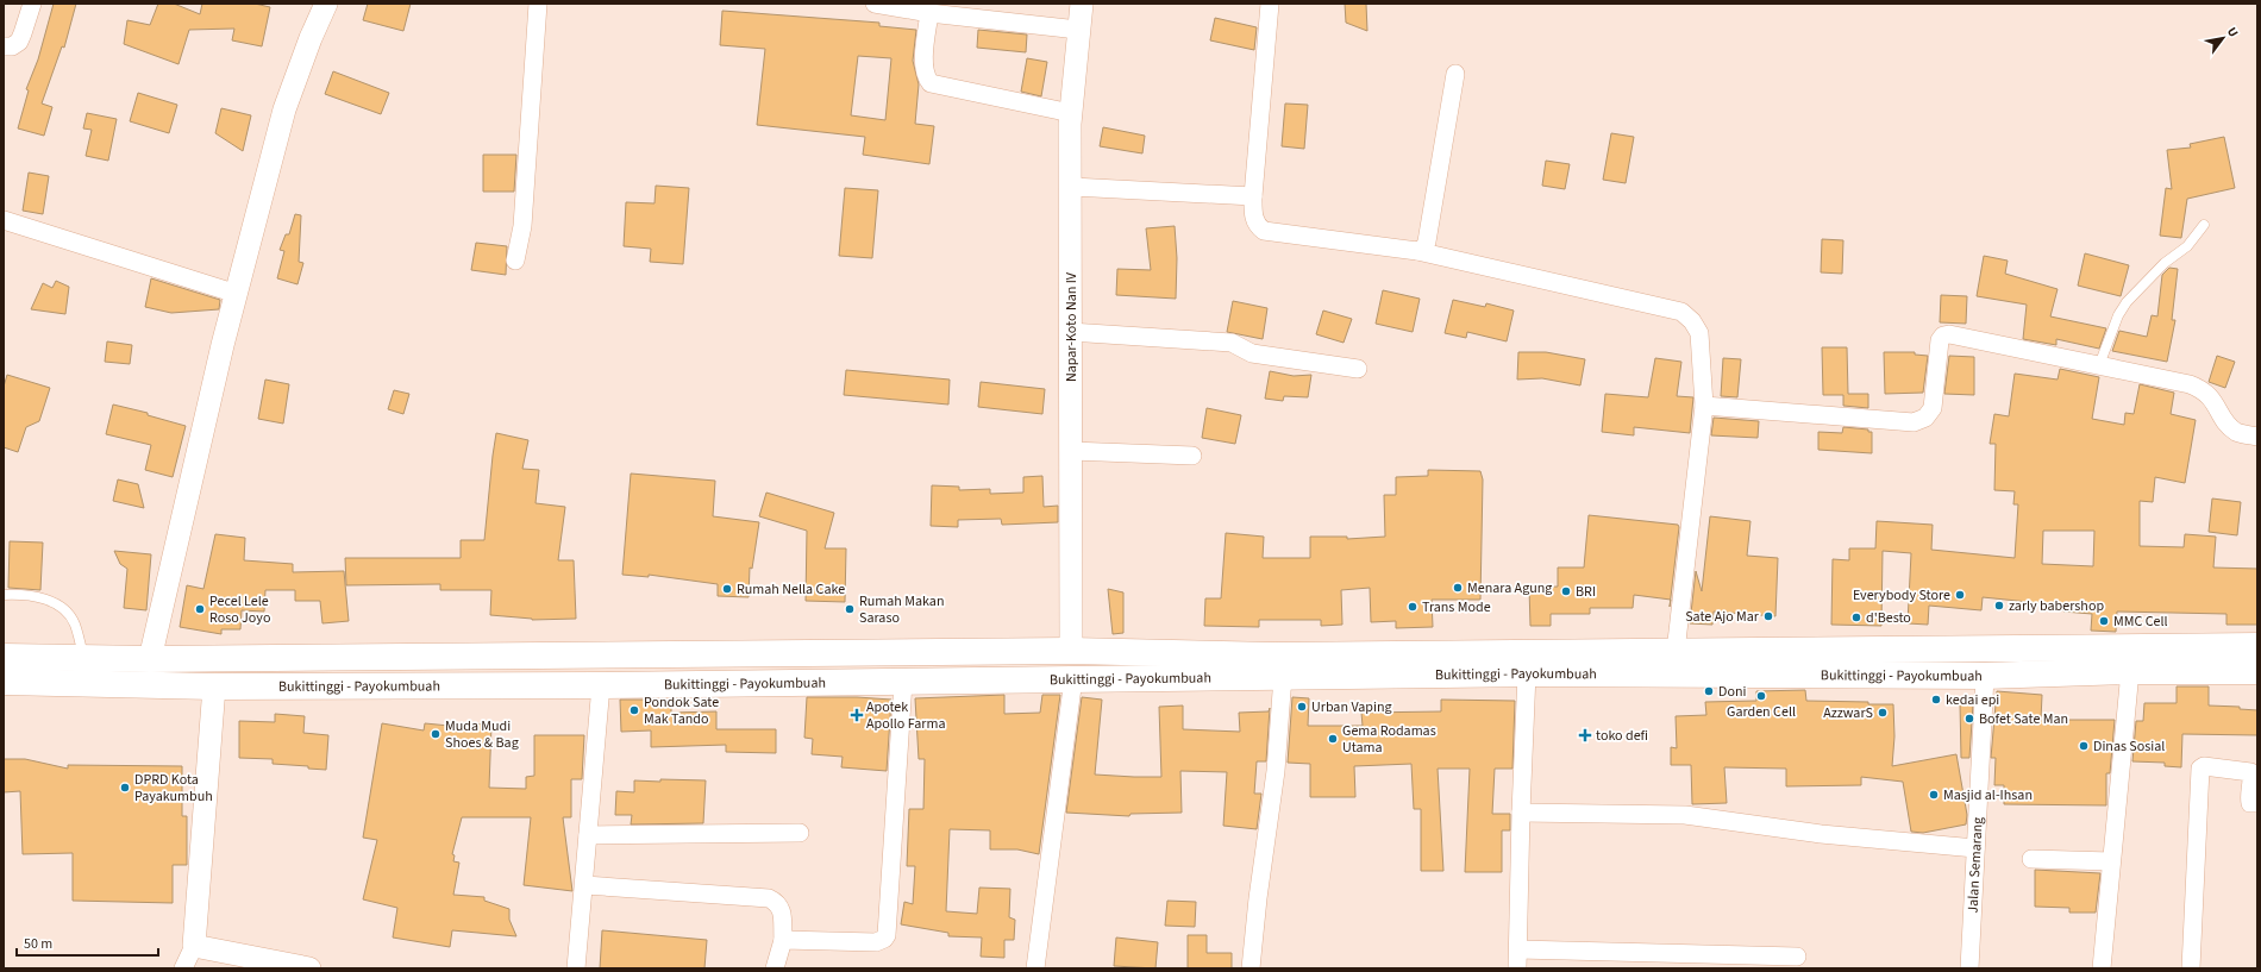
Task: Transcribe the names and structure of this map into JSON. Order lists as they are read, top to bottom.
{
  "streets": {
    "highway": ["Bukittinggi - Payokumbuah"],
    "street": ["Napar-Koto Nan IV", "Jalan Semarang"]
  },
  "crossings": [
    ["Napar-Koto Nan IV", "Bukittinggi - Payokumbuah"],
    ["Bukittinggi - Payokumbuah", "Jalan Semarang"]
  ],
  "places": {
    "other": [
      "Menara Agung",
      "Rumah Nella Cake",
      "BRI",
      "Everybody Store",
      "zarly babershop",
      "Trans Mode",
      "Pecel Lele Roso Joyo",
      "Rumah Makan Saraso",
      "Sate Ajo Mar",
      "d'Besto",
      "MMC Cell",
      "Doni",
      "Garden Cell",
      "kedai epi",
      "Urban Vaping",
      "Pondok Sate Mak Tando",
      "AzzwarS",
      "Bofet Sate Man",
      "Muda Mudi Shoes & Bag",
      "Gema Rodamas Utama",
      "Dinas Sosial",
      "DPRD Kota Payakumbuh",
      "Masjid al-Ihsan"
    ],
    "health": ["Apotek Apollo Farma", "toko defi"]
  },
  "scale_bar": "50 m",
  "north": "top right"
}
